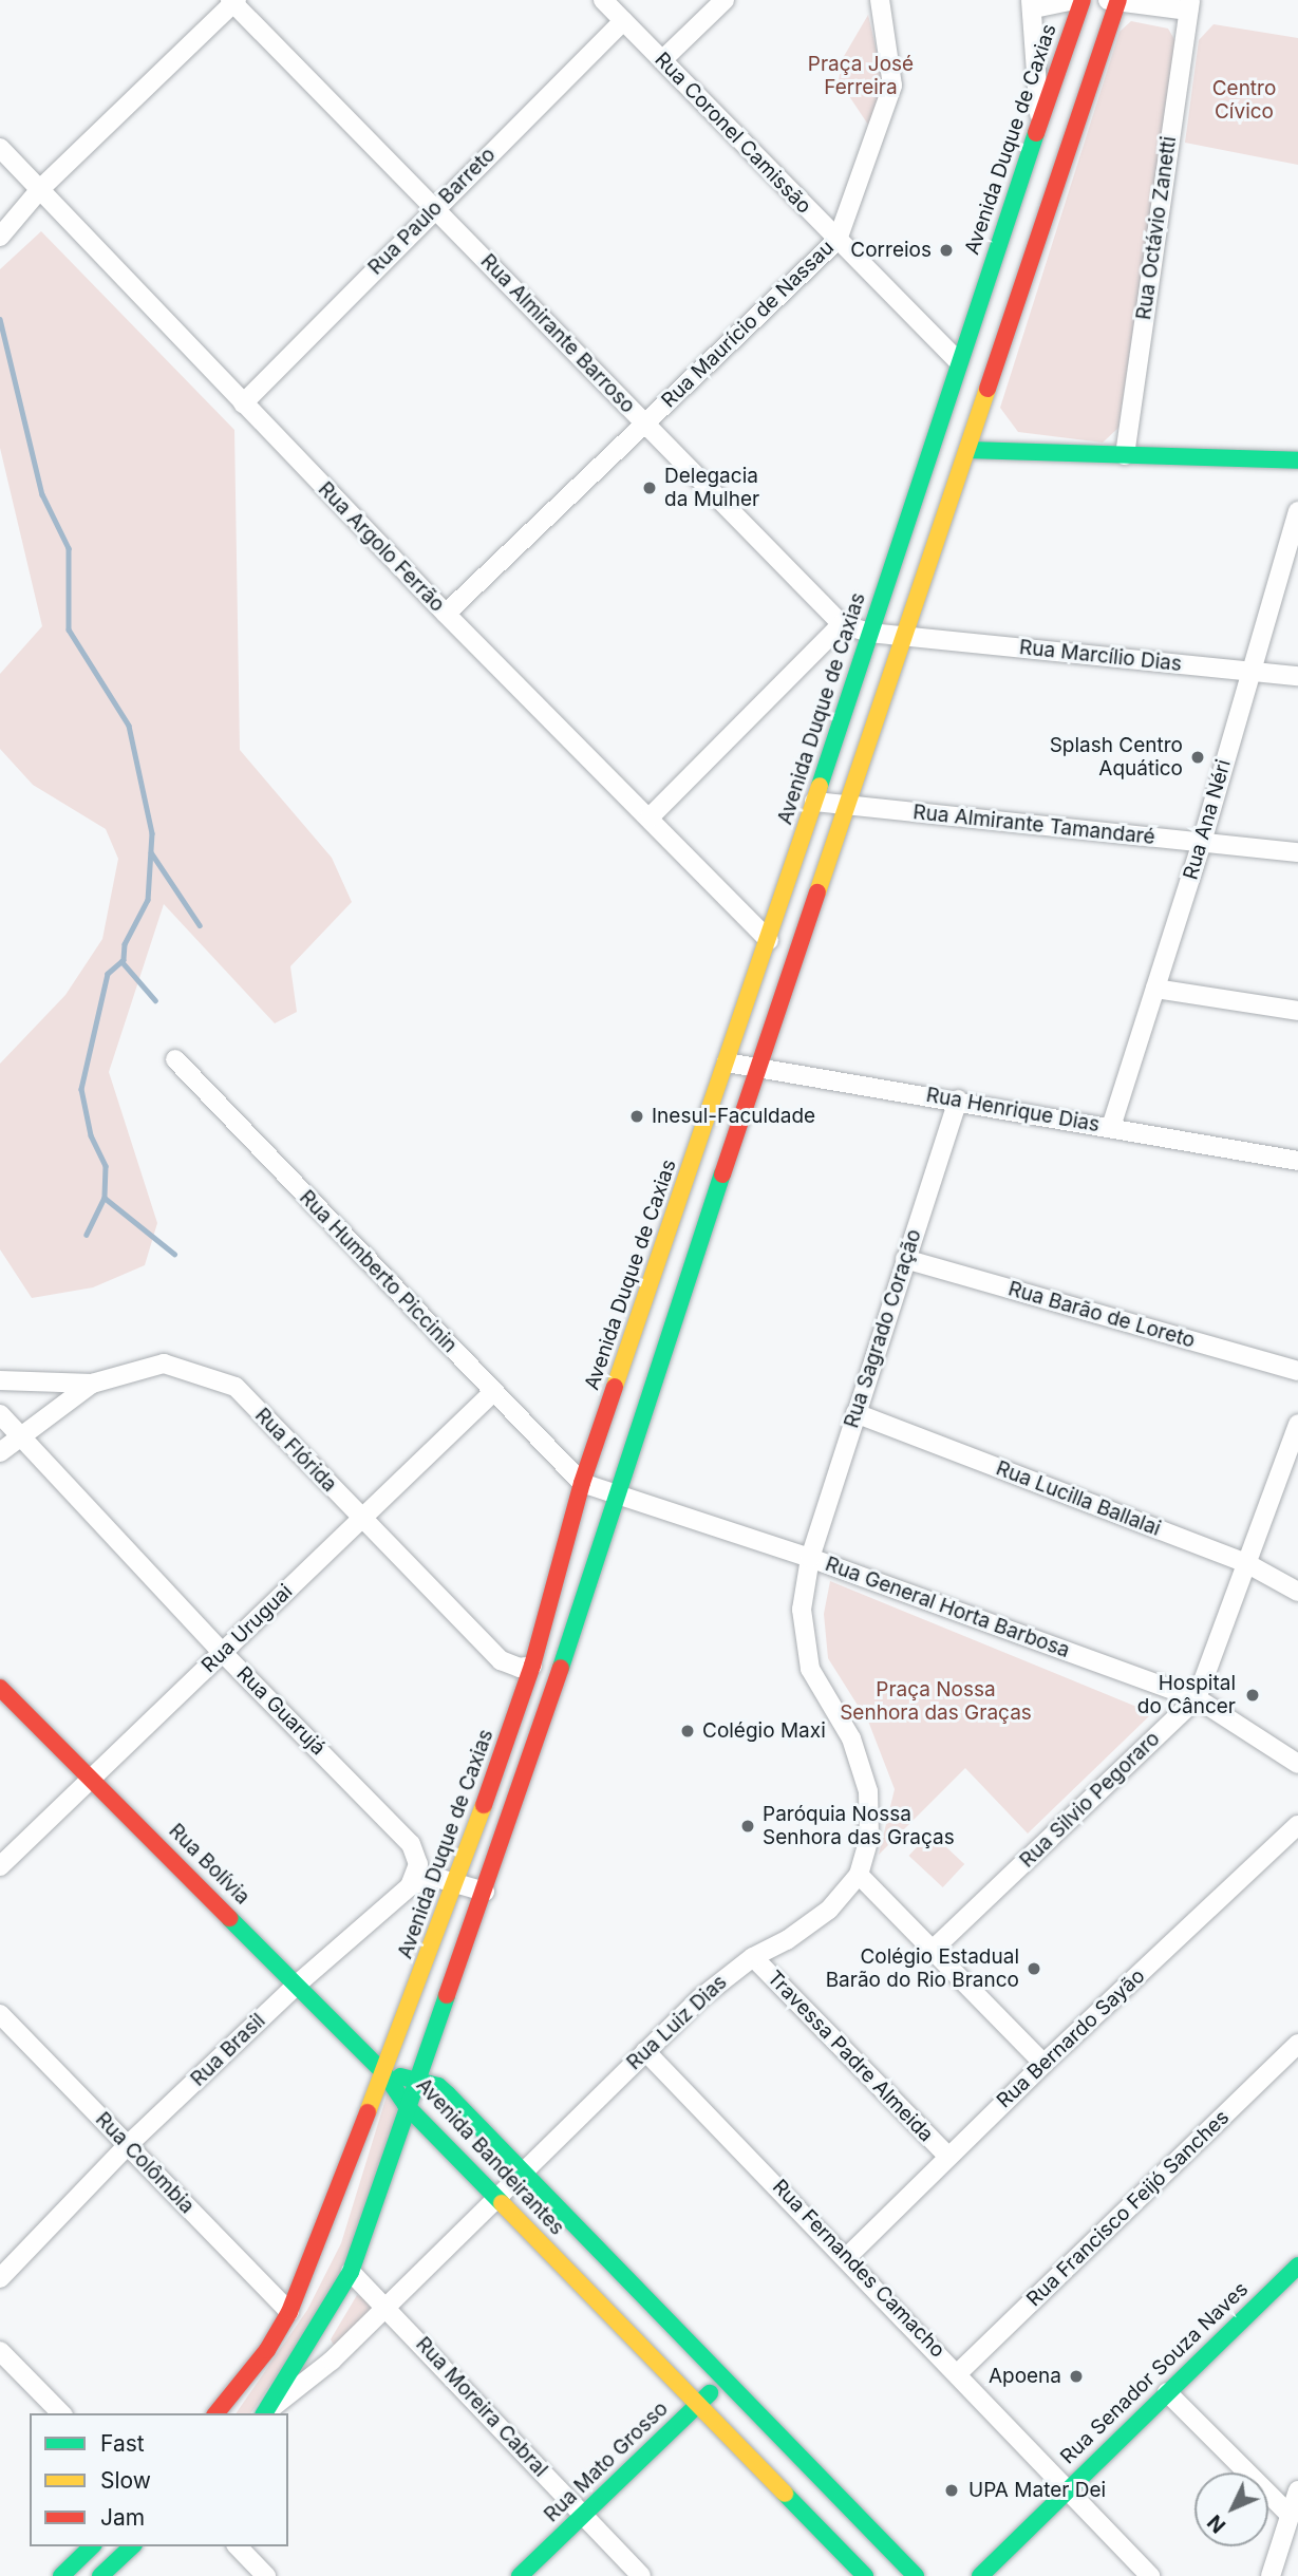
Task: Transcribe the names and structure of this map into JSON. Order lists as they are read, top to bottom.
{
  "streets": {
    "main road": [
      "Avenida Duque de Caxias",
      "Rua Bolívia",
      "Avenida Bandeirantes",
      "Rua Senador Souza Naves",
      "Rua Mato Grosso"
    ],
    "street": [
      "Rua Coronel Camissão",
      "Rua Paulo Barreto",
      "Rua Octávio Zanetti",
      "Rua Maurício de Nassau",
      "Rua Almirante Barroso",
      "Rua Argolo Ferrão",
      "Rua Marcílio Dias",
      "Rua Ana Néri",
      "Rua Almirante Tamandaré",
      "Rua Henrique Dias",
      "Rua Humberto Piccinin",
      "Rua Barão de Loreto",
      "Rua Sagrado Coração",
      "Rua Flórida",
      "Rua Lucilla Ballalai",
      "Rua General Horta Barbosa",
      "Rua Uruguai",
      "Rua Guarujá",
      "Rua Silvio Pegoraro",
      "Rua Luiz Dias",
      "Rua Bernardo Sayão",
      "Rua Brasil",
      "Travessa Padre Almeida",
      "Rua Colômbia",
      "Rua Francisco Feijó Sanches",
      "Rua Fernandes Camacho",
      "Rua Moreira Cabral"
    ]
  },
  "crossings": [
    ["Rua Coronel Camissão", "Avenida Duque de Caxias"],
    ["Rua Coronel Camissão", "Rua Paulo Barreto"],
    ["Rua Coronel Camissão", "Rua Maurício de Nassau"],
    ["Avenida Duque de Caxias", "Rua Almirante Barroso"],
    ["Avenida Duque de Caxias", "Rua Argolo Ferrão"],
    ["Avenida Duque de Caxias", "Rua Almirante Tamandaré"],
    ["Avenida Duque de Caxias", "Rua Henrique Dias"],
    ["Avenida Duque de Caxias", "Rua Humberto Piccinin"],
    ["Avenida Duque de Caxias", "Rua Flórida"],
    ["Avenida Duque de Caxias", "Rua General Horta Barbosa"],
    ["Avenida Duque de Caxias", "Rua Bolívia"],
    ["Avenida Duque de Caxias", "Avenida Bandeirantes"],
    ["Avenida Duque de Caxias", "Rua Colômbia"],
    ["Rua Paulo Barreto", "Rua Almirante Barroso"],
    ["Rua Paulo Barreto", "Rua Argolo Ferrão"],
    ["Rua Maurício de Nassau", "Rua Almirante Barroso"],
    ["Rua Maurício de Nassau", "Rua Argolo Ferrão"],
    ["Rua Almirante Barroso", "Rua Marcílio Dias"],
    ["Rua Marcílio Dias", "Rua Ana Néri"],
    ["Rua Ana Néri", "Rua Almirante Tamandaré"],
    ["Rua Ana Néri", "Rua Henrique Dias"],
    ["Rua Henrique Dias", "Rua Sagrado Coração"],
    ["Rua Humberto Piccinin", "Rua General Horta Barbosa"],
    ["Rua Humberto Piccinin", "Rua Uruguai"],
    ["Rua Barão de Loreto", "Rua Sagrado Coração"],
    ["Rua Sagrado Coração", "Rua Lucilla Ballalai"],
    ["Rua Sagrado Coração", "Rua General Horta Barbosa"],
    ["Rua Sagrado Coração", "Rua Luiz Dias"],
    ["Rua Flórida", "Rua Uruguai"],
    ["Rua Flórida", "Rua Guarujá"],
    ["Rua Lucilla Ballalai", "Rua Silvio Pegoraro"],
    ["Rua General Horta Barbosa", "Rua Silvio Pegoraro"],
    ["Rua General Horta Barbosa", "Rua Luiz Dias"],
    ["Rua Uruguai", "Rua Guarujá"],
    ["Rua Uruguai", "Rua Bolívia"],
    ["Rua Guarujá", "Rua Brasil"],
    ["Rua Bolívia", "Rua Brasil"],
    ["Rua Bolívia", "Avenida Bandeirantes"],
    ["Rua Luiz Dias", "Travessa Padre Almeida"],
    ["Rua Luiz Dias", "Avenida Bandeirantes"],
    ["Rua Luiz Dias", "Rua Fernandes Camacho"],
    ["Rua Luiz Dias", "Rua Moreira Cabral"],
    ["Rua Bernardo Sayão", "Travessa Padre Almeida"],
    ["Rua Bernardo Sayão", "Rua Fernandes Camacho"],
    ["Rua Brasil", "Rua Colômbia"],
    ["Avenida Bandeirantes", "Rua Mato Grosso"],
    ["Rua Francisco Feijó Sanches", "Rua Fernandes Camacho"],
    ["Rua Fernandes Camacho", "Rua Senador Souza Naves"],
    ["Rua Moreira Cabral", "Rua Mato Grosso"]
  ],
  "parks": ["Praça José Ferreira", "Centro Cívico", "Praça Nossa Senhora das Graças"],
  "places": [
    "Correios",
    "Delegacia da Mulher",
    "Splash Centro Aquático",
    "Inesul-Faculdade",
    "Hospital do Câncer",
    "Colégio Maxi",
    "Paróquia Nossa Senhora das Graças",
    "Colégio Estadual Barão do Rio Branco",
    "Apoena",
    "UPA Mater Dei"
  ],
  "legend": ["Fast", "Slow", "Jam"],
  "north": "bottom left"
}
